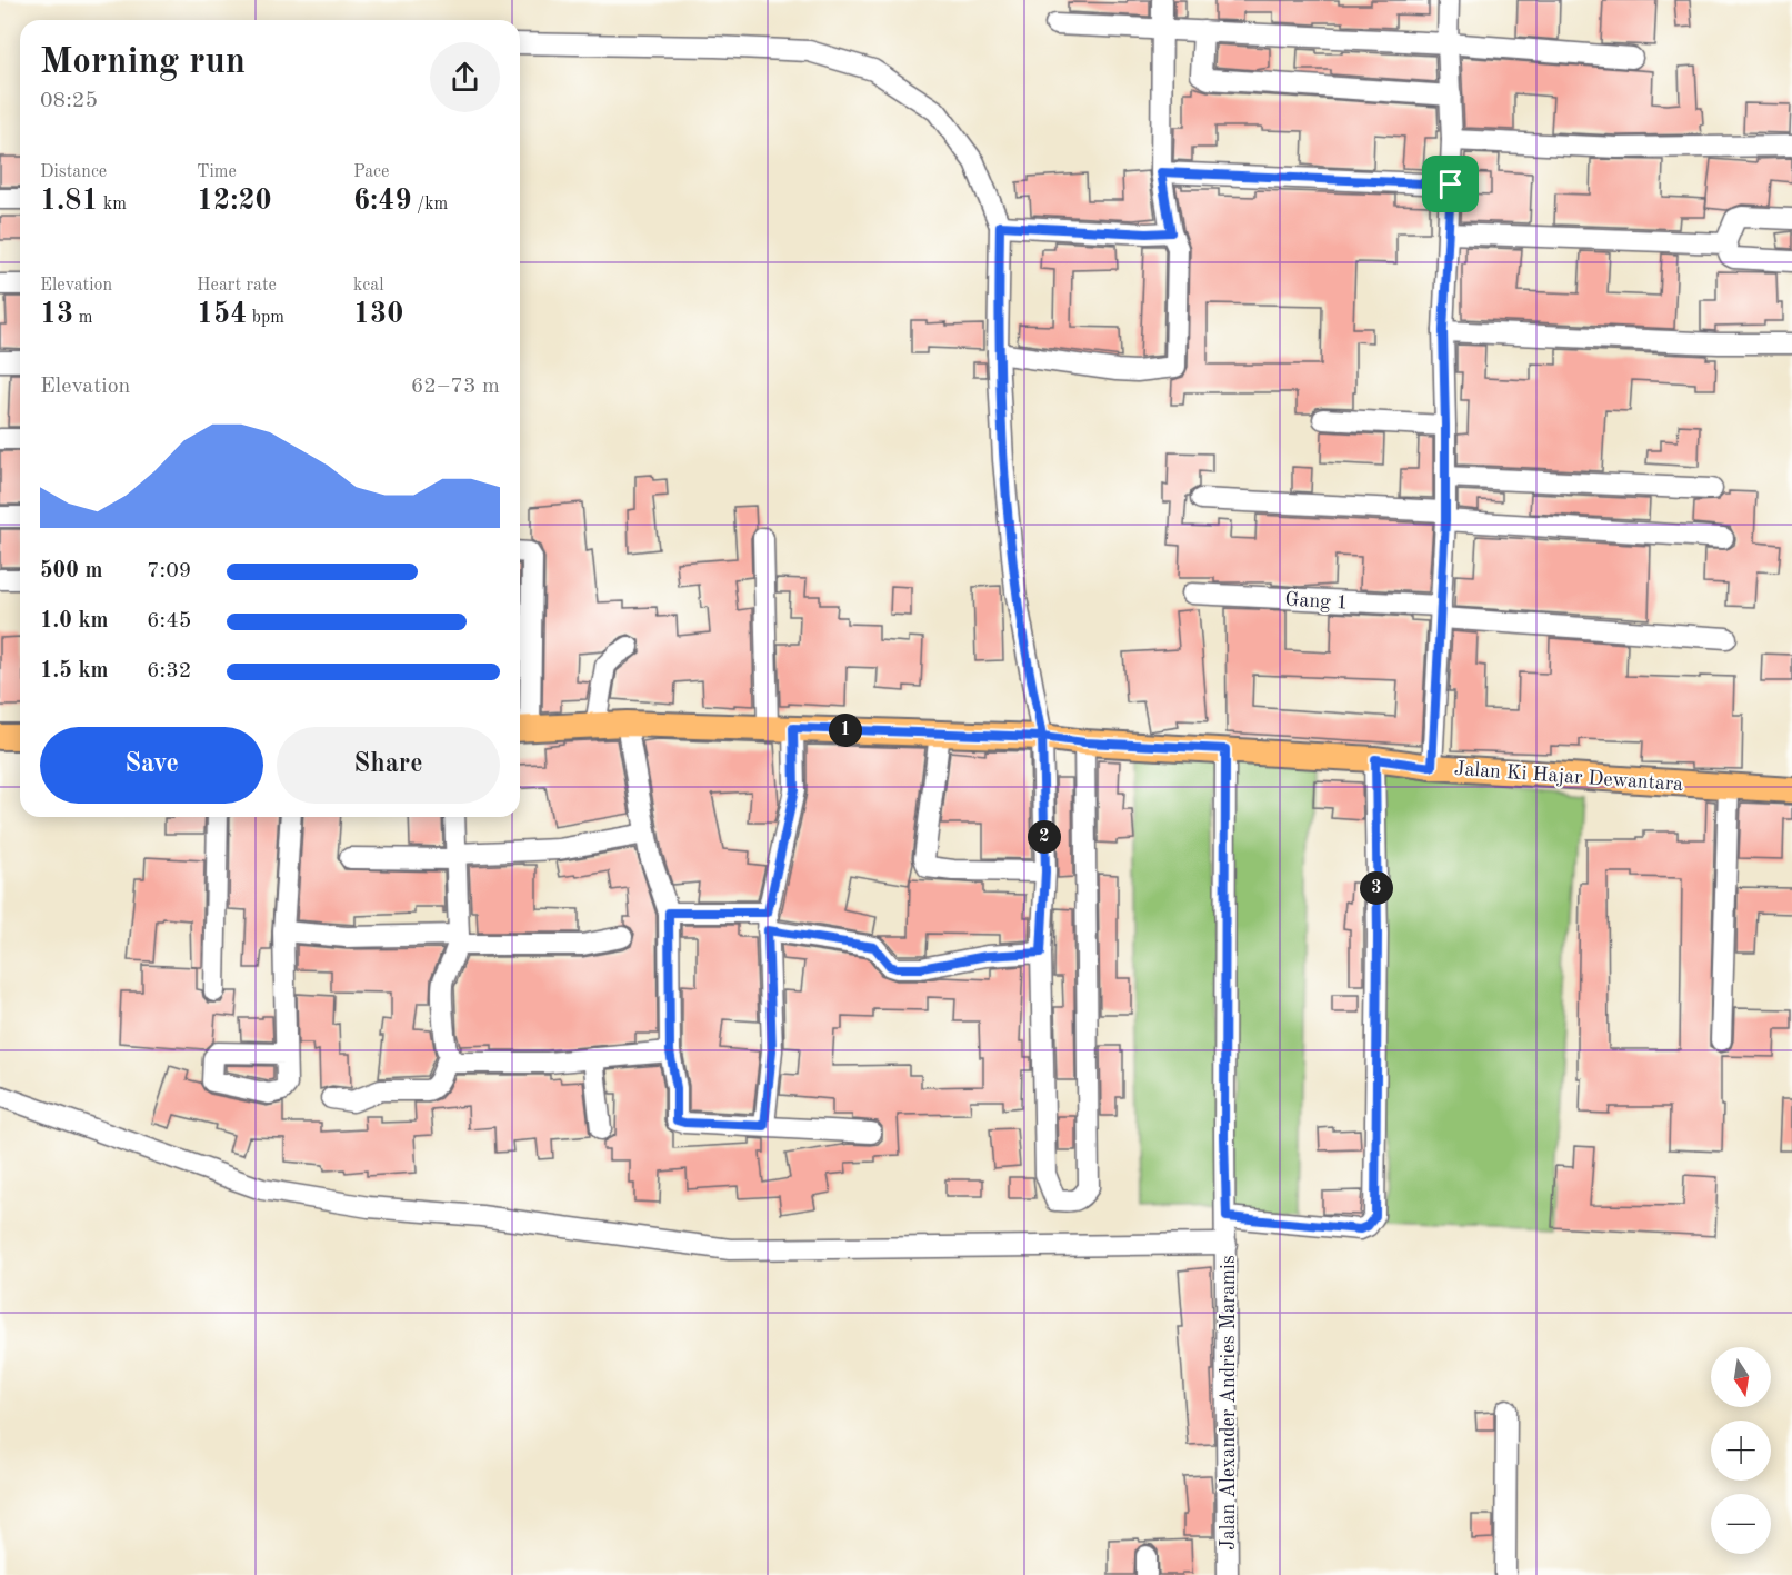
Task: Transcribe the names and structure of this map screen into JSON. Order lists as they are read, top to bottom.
{
  "streets": {
    "main road": ["Jalan Ki Hajar Dewantara"],
    "street": ["Gang 1", "Jalan Alexander Andries Maramis"]
  },
  "crossings": [
    ["Jalan Ki Hajar Dewantara", "Jalan Alexander Andries Maramis"]
  ],
  "north": "bottom",
  "page": {
    "heading": ["Morning run", "08:25"],
    "stats": [
      ["Distance", "1.81 km"],
      ["Time", "12:20"],
      ["Pace", "6:49 /km"],
      ["Elevation", "13 m"],
      ["Heart rate", "154 bpm"],
      ["kcal", "130"]
    ],
    "chart": ["Elevation", "62–73 m"],
    "list": [
      {
        "name": "500 m",
        "note": "7:09"
      },
      {
        "name": "1.0 km",
        "note": "6:45"
      },
      {
        "name": "1.5 km",
        "note": "6:32"
      }
    ],
    "pins": ["1", "2", "3"],
    "buttons": ["Save", "Share"],
    "map_buttons": ["+", "−"]
  }
}
